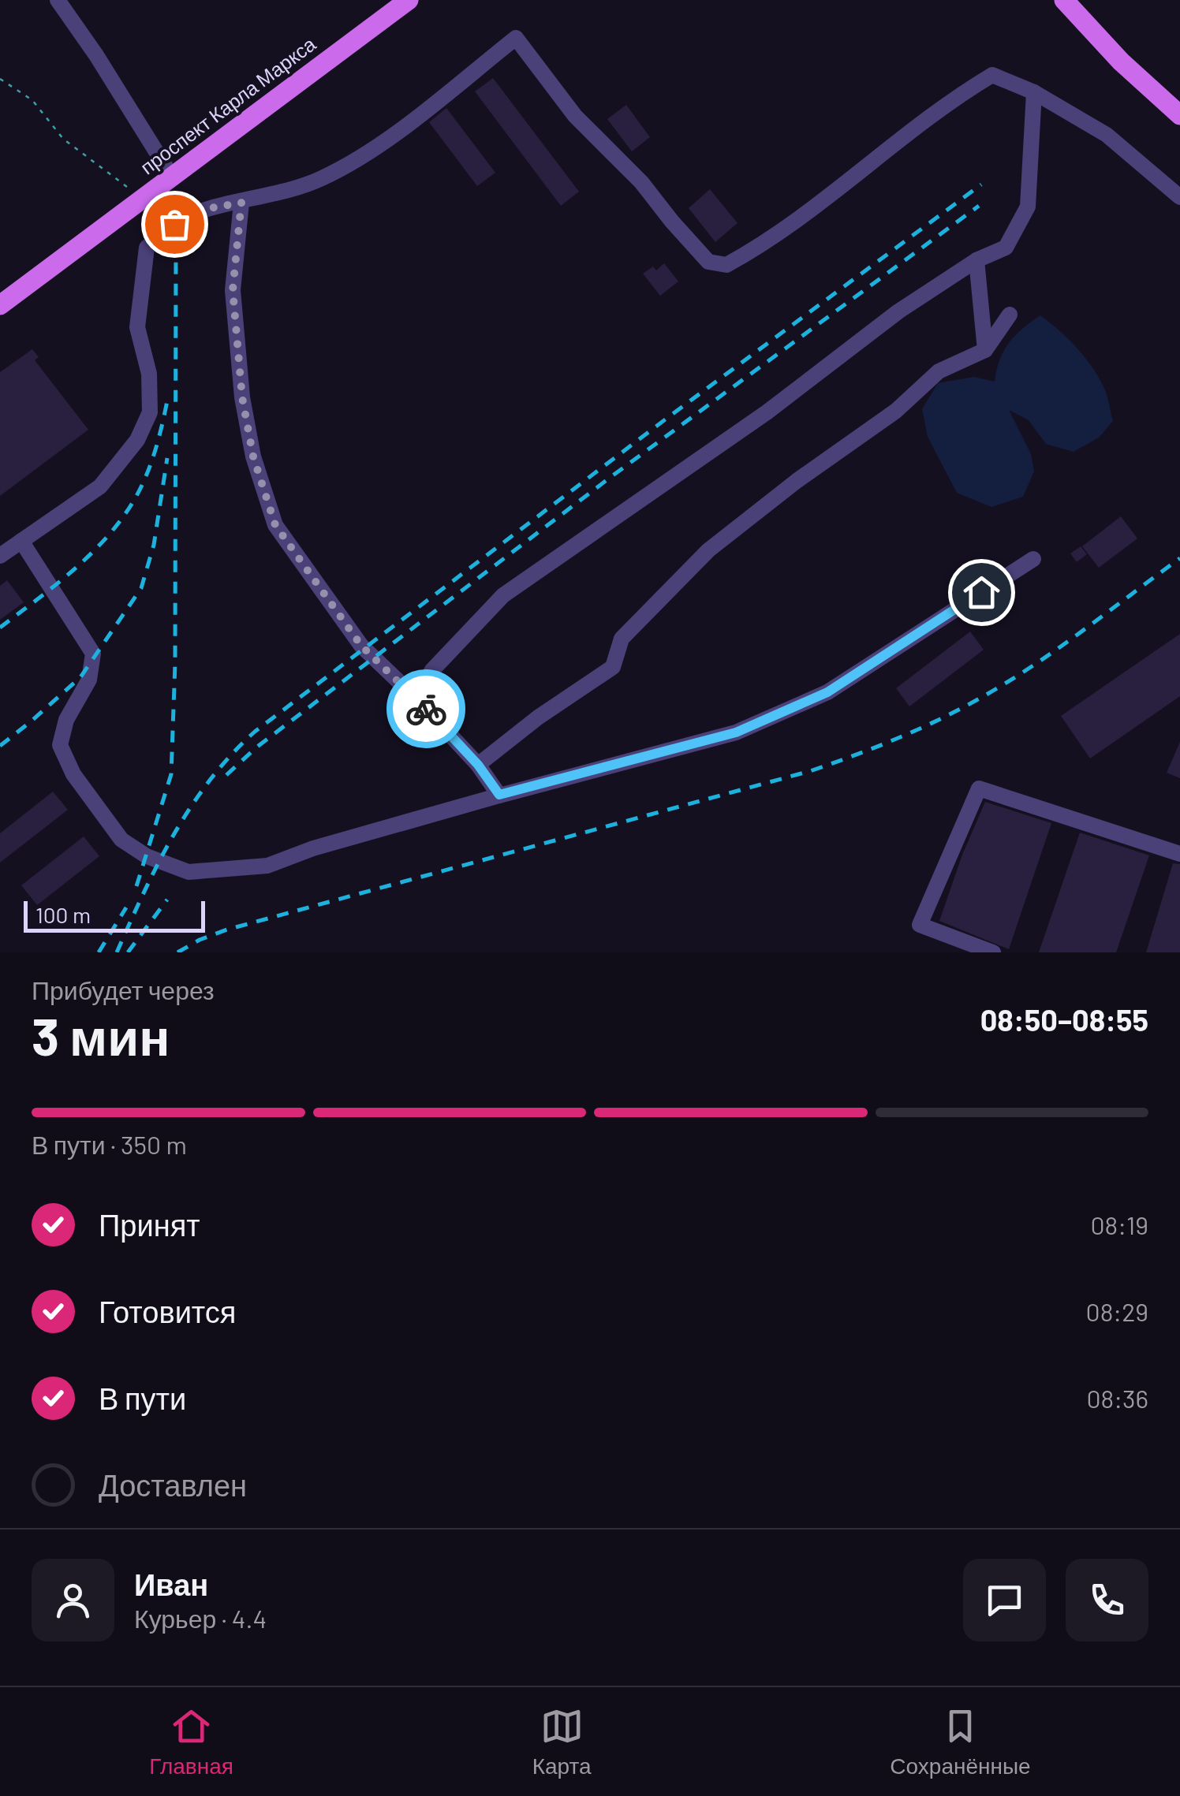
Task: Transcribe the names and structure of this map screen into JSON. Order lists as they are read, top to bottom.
{
  "streets": {
    "main road": ["проспект Карла Маркса"]
  },
  "scale_bar": "100 m",
  "page": {
    "scale": "100 m",
    "heading": ["3 мин", "Прибудет через", "08:50–08:55"],
    "panel": ["Иван", "Курьер · 4.4"],
    "bar": "В пути · 350 m",
    "list": [
      ["Принят", "08:19"],
      ["Готовится", "08:29"],
      ["В пути", "08:36"],
      "Доставлен"
    ],
    "tabs": ["Главная", "Карта", "Сохранённые"]
  }
}
